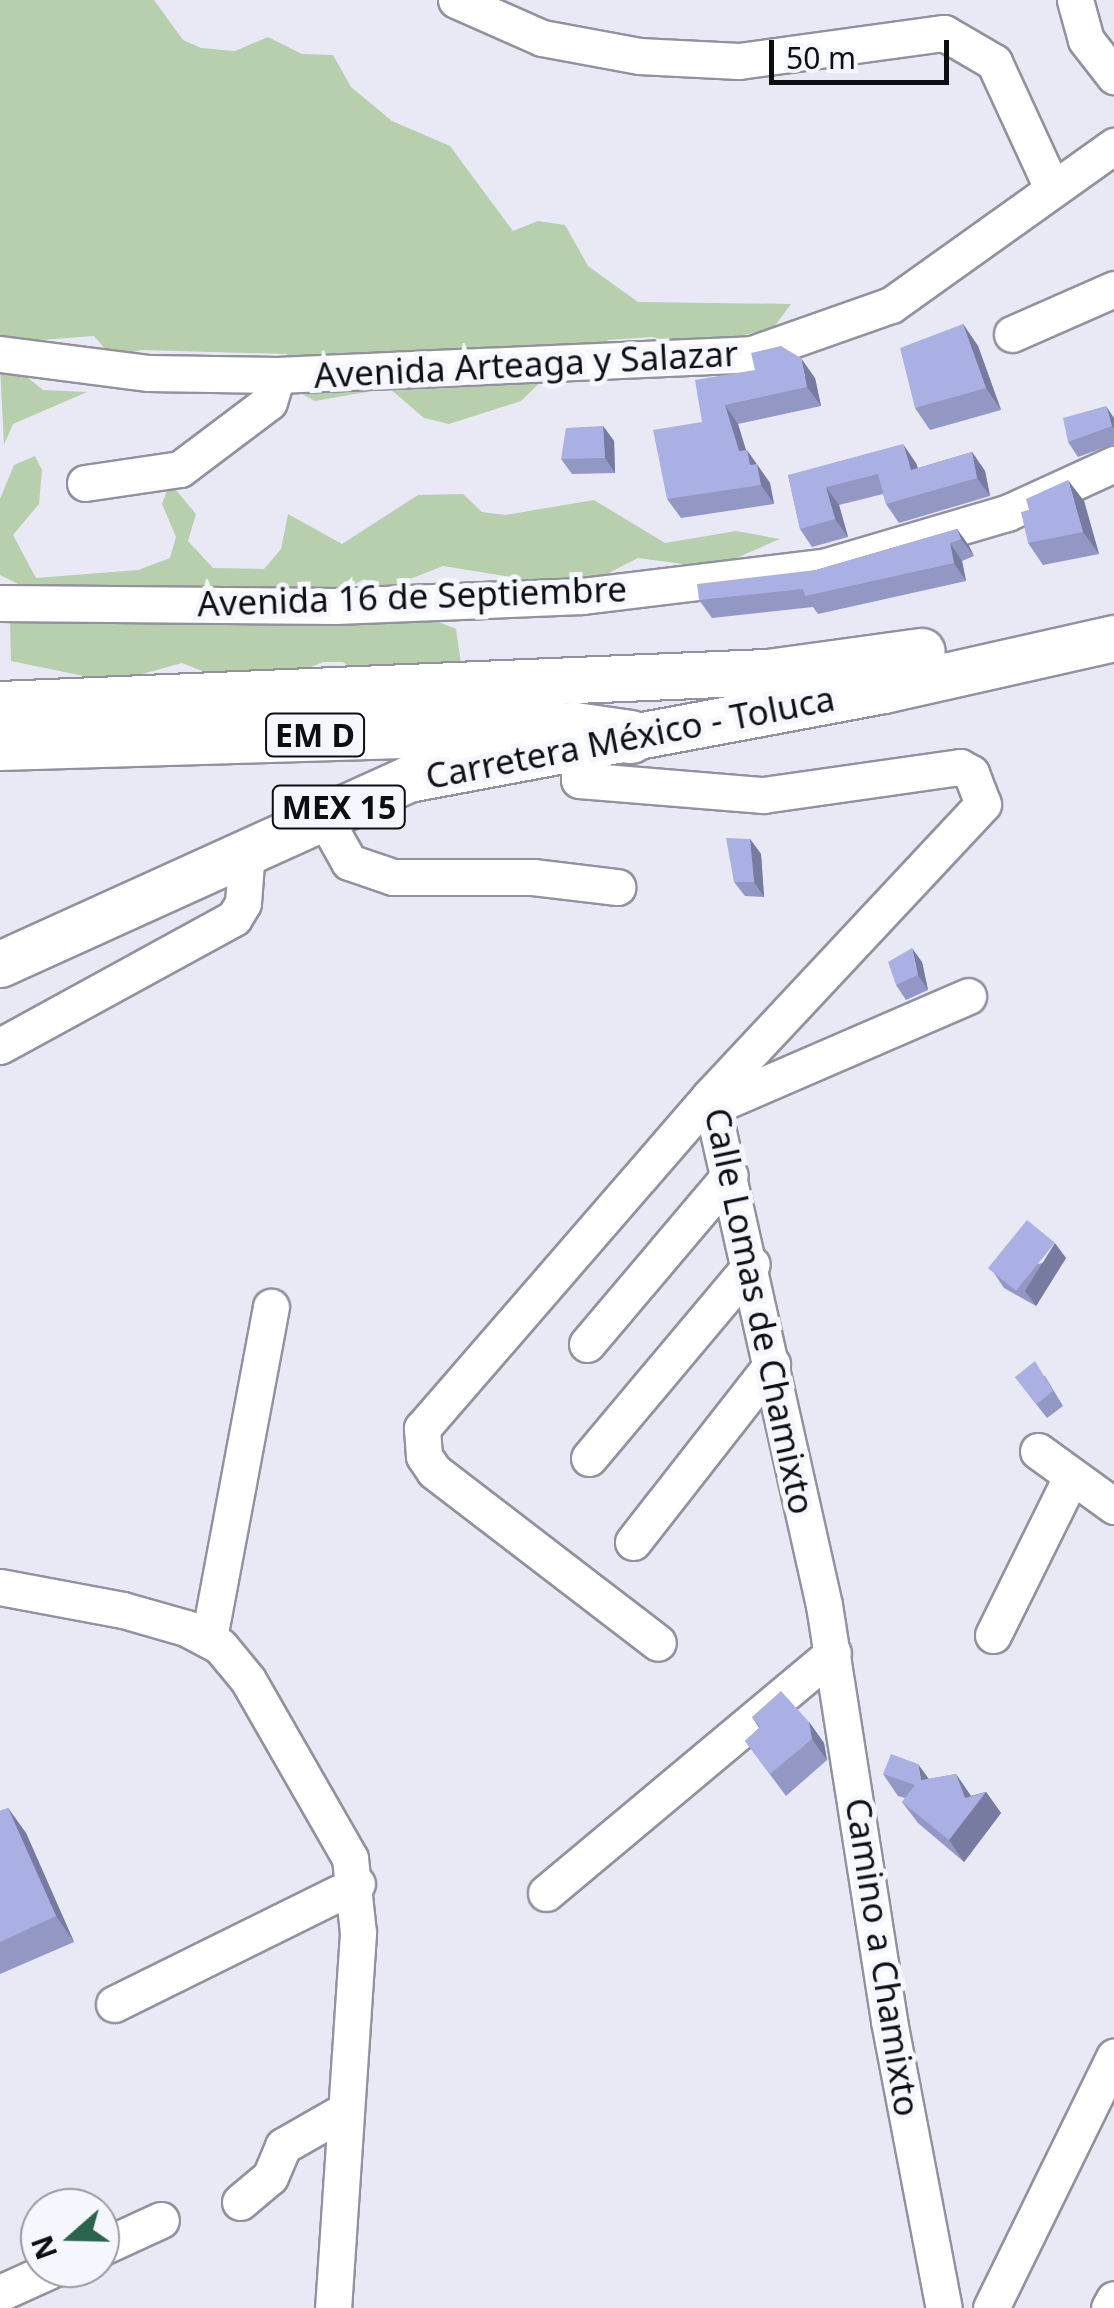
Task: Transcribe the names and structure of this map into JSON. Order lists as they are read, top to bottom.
{
  "streets": {
    "highway": ["EM D"],
    "main road": ["Carretera México - Toluca", "MEX 15"],
    "street": [
      "Avenida Arteaga y Salazar",
      "Avenida 16 de Septiembre",
      "Calle Lomas de Chamixto",
      "Camino a Chamixto"
    ]
  },
  "crossings": [
    ["EM D", "Carretera México - Toluca"],
    ["Carretera México - Toluca", "Calle Lomas de Chamixto"],
    ["Calle Lomas de Chamixto", "Camino a Chamixto"]
  ],
  "scale_bar": "50 m",
  "north": "left"
}
